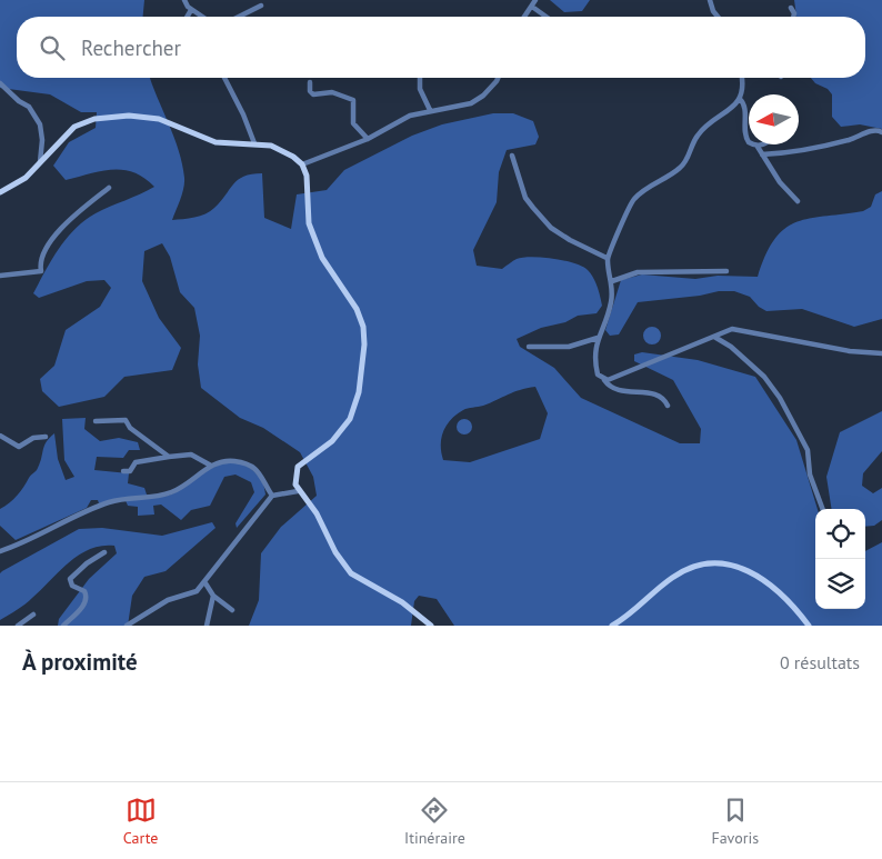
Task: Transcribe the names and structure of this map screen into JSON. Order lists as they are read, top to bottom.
{
  "north": "left",
  "page": {
    "search": "Rechercher",
    "heading": ["À proximité", "0 résultats"],
    "nav": ["Carte", "Itinéraire", "Favoris"]
  }
}
